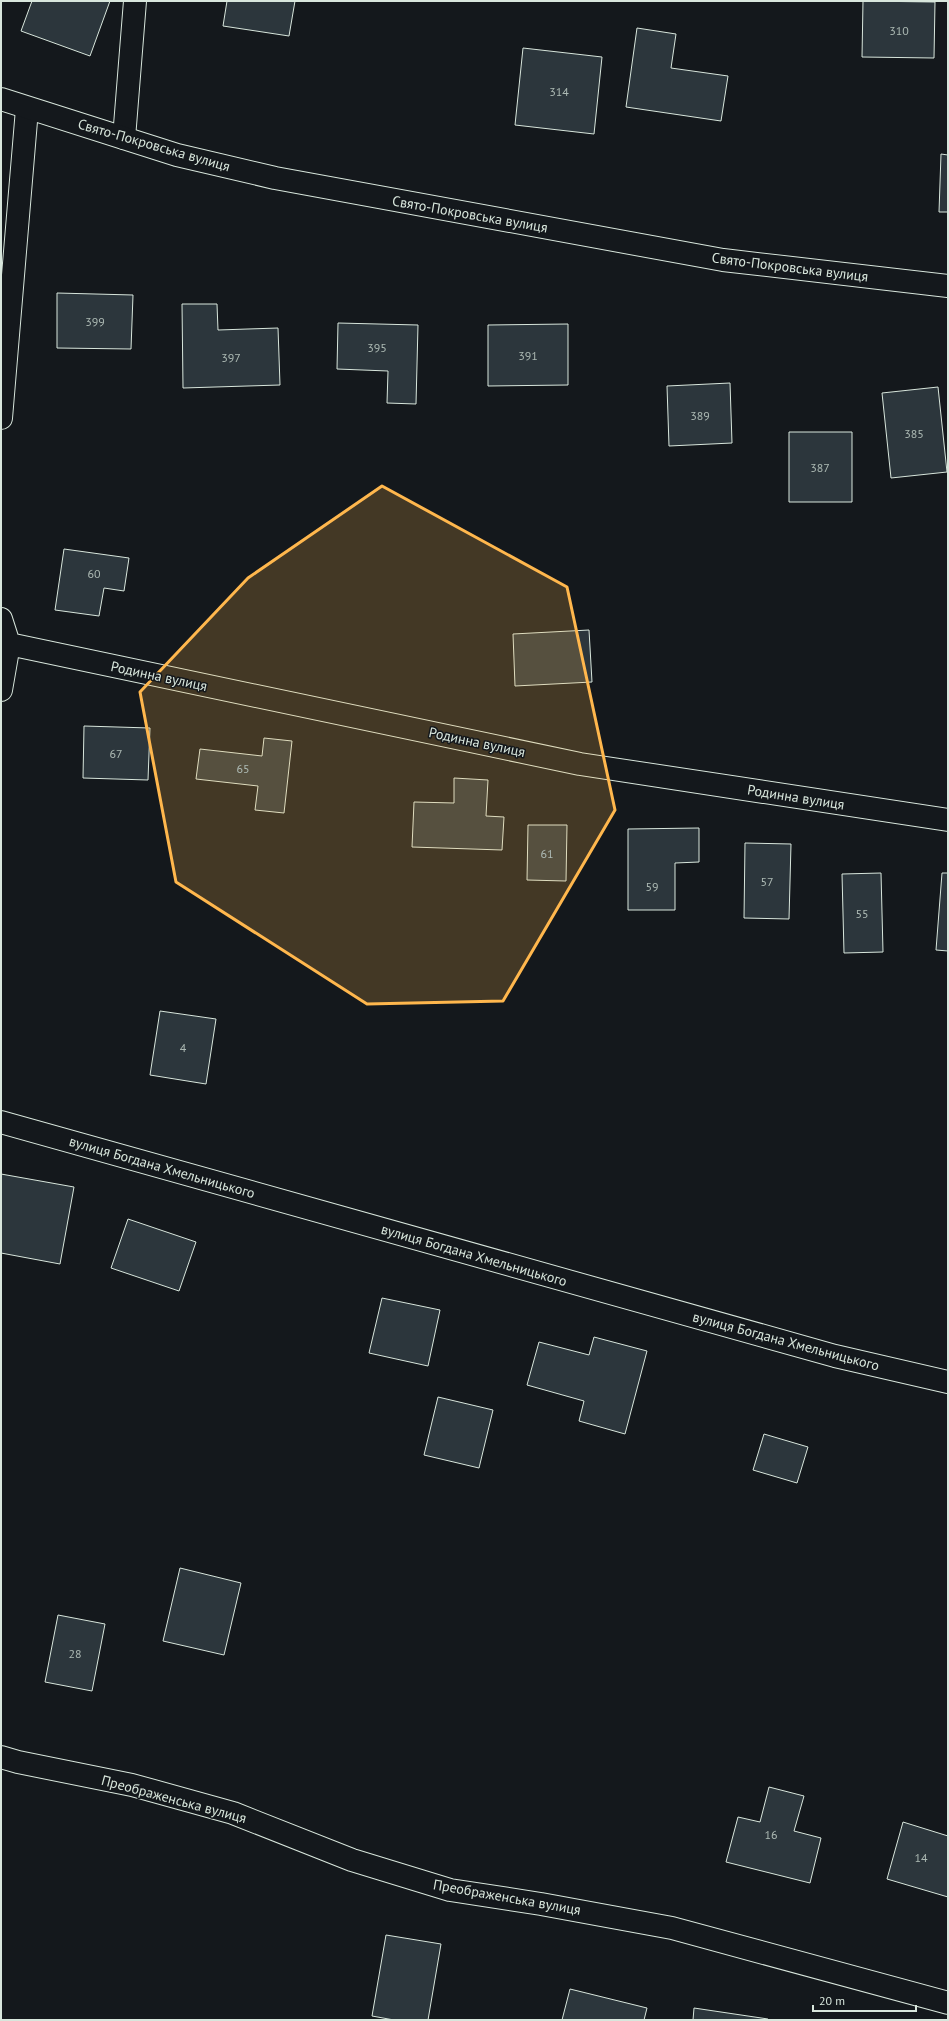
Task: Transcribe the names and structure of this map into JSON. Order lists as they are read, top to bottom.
{
  "streets": {
    "street": [
      "Свято-Покровська вулиця",
      "Родинна вулиця",
      "вулиця Богдана Хмельницького",
      "Преображенська вулиця"
    ]
  },
  "house_numbers": [
    "310",
    "314",
    "399",
    "395",
    "391",
    "397",
    "389",
    "385",
    "387",
    "60",
    "67",
    "65",
    "61",
    "57",
    "59",
    "55",
    "4",
    "28",
    "16",
    "14"
  ],
  "scale_bar": "20 m"
}
